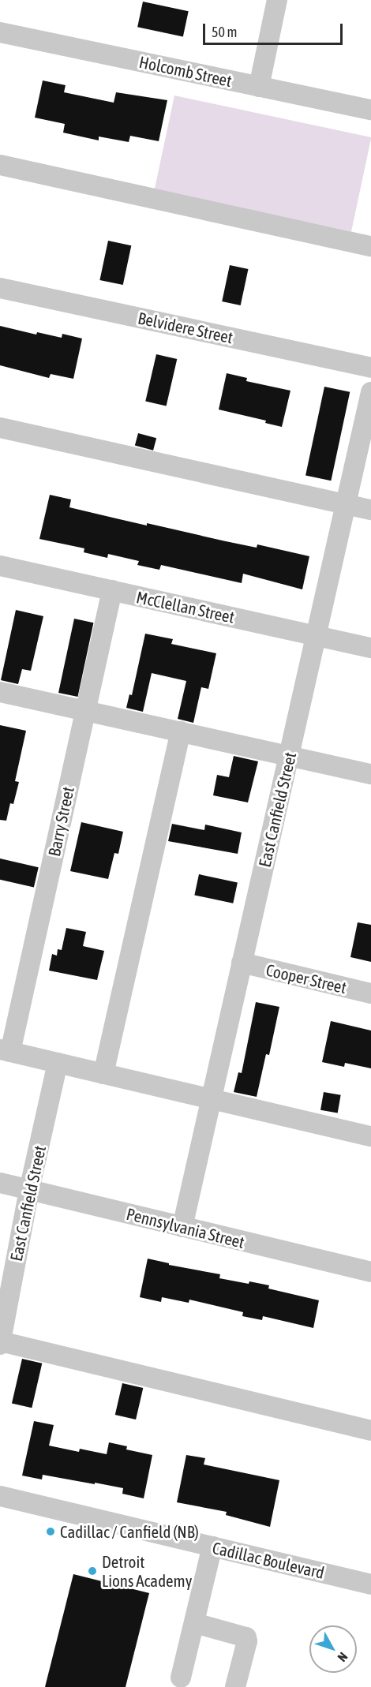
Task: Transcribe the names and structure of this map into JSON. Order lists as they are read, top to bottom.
{
  "streets": {
    "street": [
      "Holcomb Street",
      "Belvidere Street",
      "McClellan Street",
      "East Canfield Street",
      "Barry Street",
      "Cooper Street",
      "Pennsylvania Street",
      "Cadillac Boulevard"
    ]
  },
  "crossings": [
    ["McClellan Street", "East Canfield Street"],
    ["McClellan Street", "Barry Street"],
    ["East Canfield Street", "Cooper Street"],
    ["East Canfield Street", "Pennsylvania Street"]
  ],
  "places": ["Cadillac / Canfield (NB)", "Detroit Lions Academy"],
  "scale_bar": "50 m",
  "north": "bottom right"
}
